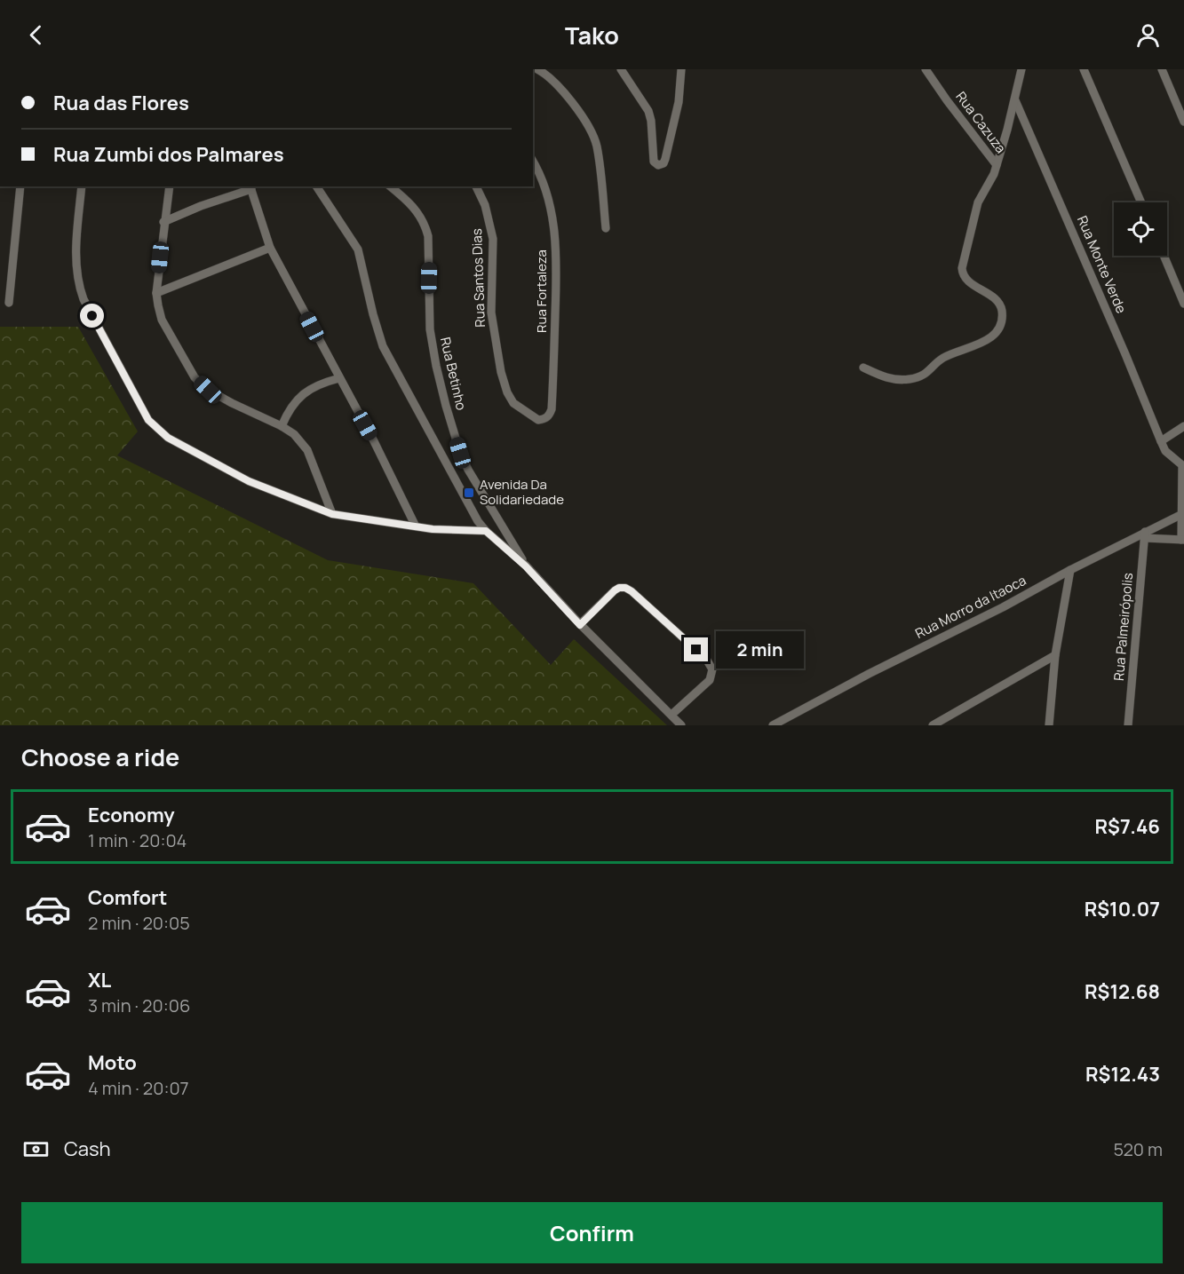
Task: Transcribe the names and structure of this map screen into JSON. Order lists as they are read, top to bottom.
{
  "streets": {
    "street": [
      "Rua Cazuza",
      "Rua Monte Verde",
      "Rua Santos Dias",
      "Rua Fortaleza",
      "Rua Betinho",
      "Rua Morro da Itaoca",
      "Rua Palmeirópolis"
    ]
  },
  "crossings": [
    ["Rua Santos Dias", "Rua Fortaleza"],
    ["Rua Morro da Itaoca", "Rua Palmeirópolis"]
  ],
  "places": {
    "transit": ["Avenida Da Solidariedade"]
  },
  "page": {
    "header": "Tako",
    "banner": ["Rua das Flores", "Rua Zumbi dos Palmares"],
    "bubble": "2 min",
    "heading": "Choose a ride",
    "list": [
      {
        "name": "Economy",
        "note": "1 min · 20:04",
        "value": "R$7.46"
      },
      {
        "name": "Comfort",
        "note": "2 min · 20:05",
        "value": "R$10.07"
      },
      {
        "name": "XL",
        "note": "3 min · 20:06",
        "value": "R$12.68"
      },
      {
        "name": "Moto",
        "note": "4 min · 20:07",
        "value": "R$12.43"
      }
    ],
    "pay": ["Cash", "520 m"],
    "buttons": "Confirm"
  }
}
